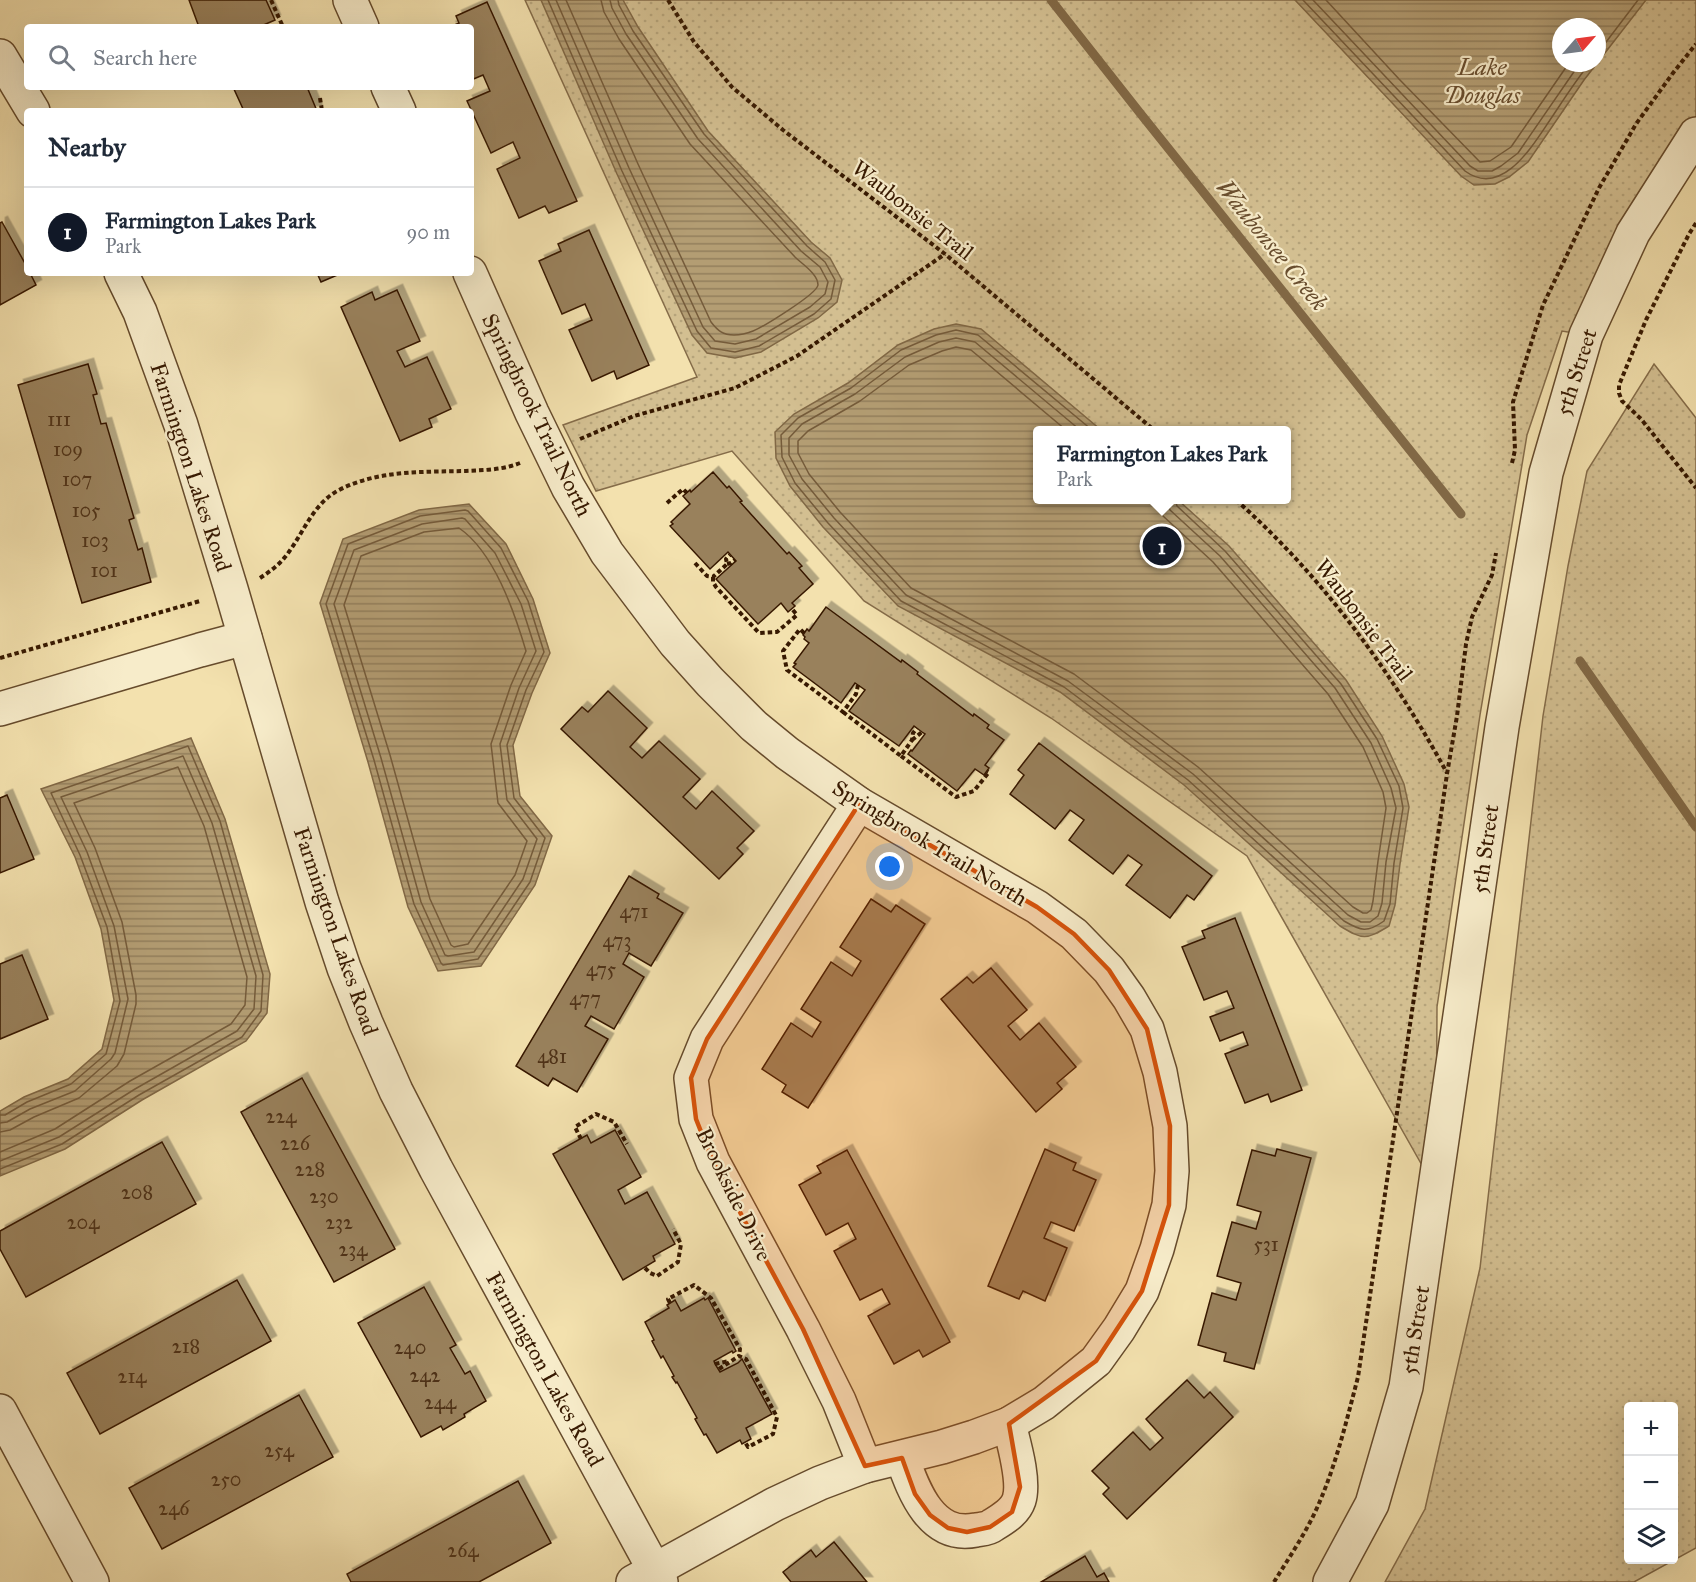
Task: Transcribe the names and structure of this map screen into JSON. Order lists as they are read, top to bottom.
{
  "streets": {
    "street": [
      "5th Street",
      "Springbrook Trail North",
      "Farmington Lakes Road",
      "Brookside Drive"
    ],
    "path": ["Waubonsie Trail"]
  },
  "crossings": [
    ["Springbrook Trail North", "Farmington Lakes Road"],
    ["Springbrook Trail North", "Brookside Drive"]
  ],
  "water": ["Lake Douglas", "Waubonsee Creek"],
  "house_numbers": [
    "111",
    "109",
    "107",
    "105",
    "103",
    "101",
    "471",
    "473",
    "475",
    "477",
    "481",
    "224",
    "226",
    "228",
    "208",
    "230",
    "204",
    "232",
    "531",
    "234",
    "218",
    "240",
    "242",
    "214",
    "244",
    "254",
    "250",
    "246",
    "264"
  ],
  "north": "top right",
  "page": {
    "search": "Search here",
    "heading": "Nearby",
    "list": [
      {
        "mark": "1",
        "name": "Farmington Lakes Park",
        "note": "Park",
        "value": "90 m"
      }
    ],
    "popup": ["Farmington Lakes Park", "Park"],
    "pins": "1",
    "map_buttons": ["+", "−"]
  }
}
